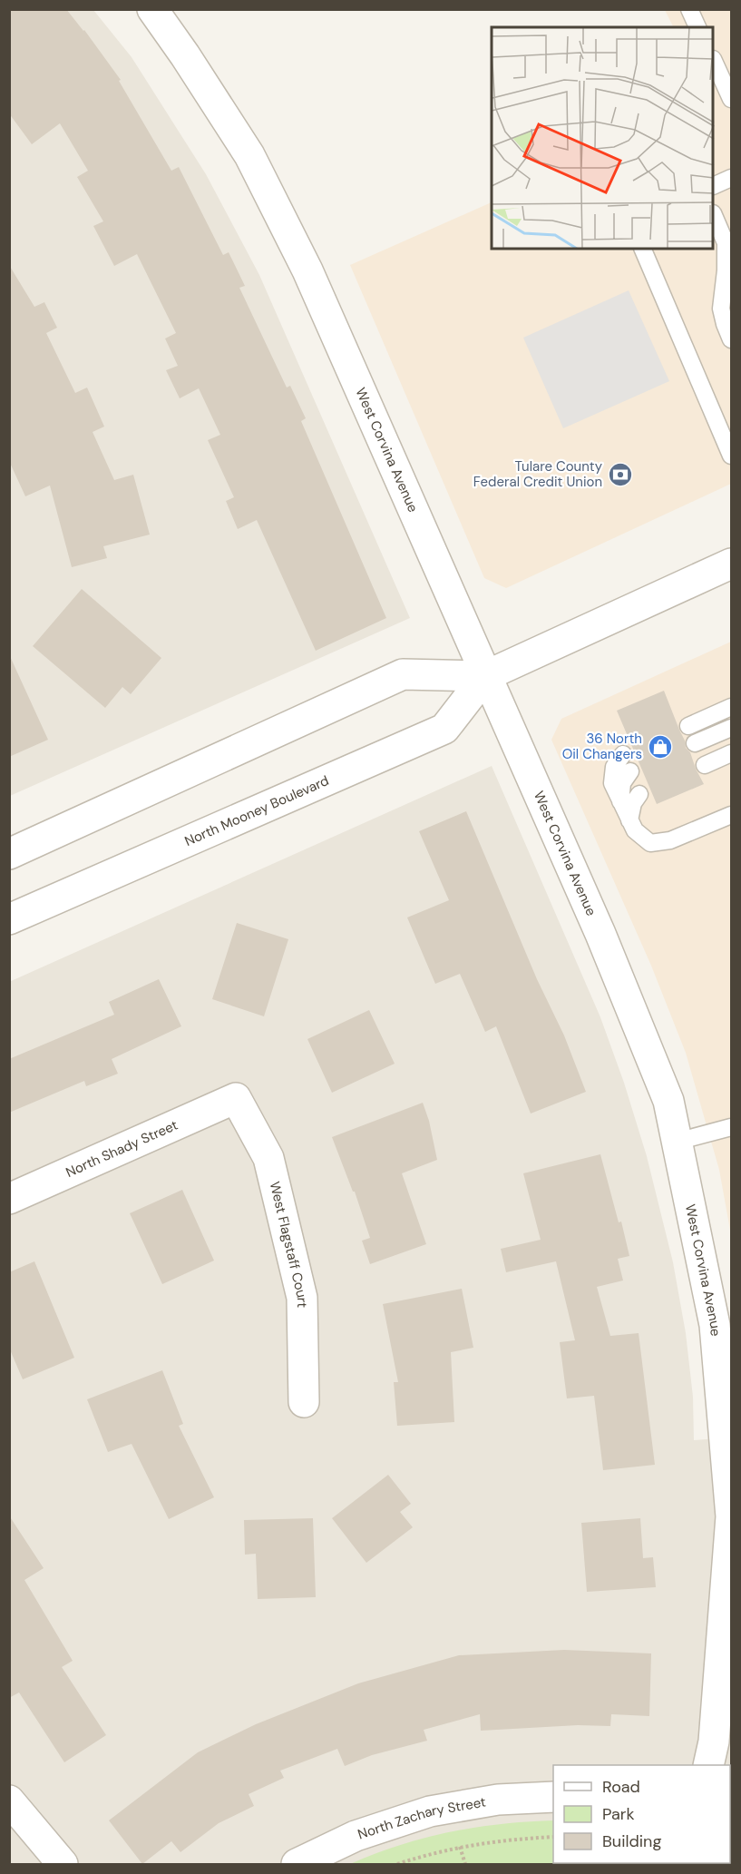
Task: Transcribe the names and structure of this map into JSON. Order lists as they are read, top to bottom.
{
  "streets": {
    "street": [
      "West Corvina Avenue",
      "North Mooney Boulevard",
      "North Shady Street",
      "West Flagstaff Court",
      "North Zachary Street"
    ]
  },
  "crossings": [
    ["West Corvina Avenue", "North Mooney Boulevard"],
    ["North Shady Street", "West Flagstaff Court"]
  ],
  "places": {
    "bank": ["Tulare County Federal Credit Union"],
    "shop": ["36 North Oil Changers"]
  },
  "legend": ["Road", "Park", "Building"]
}
